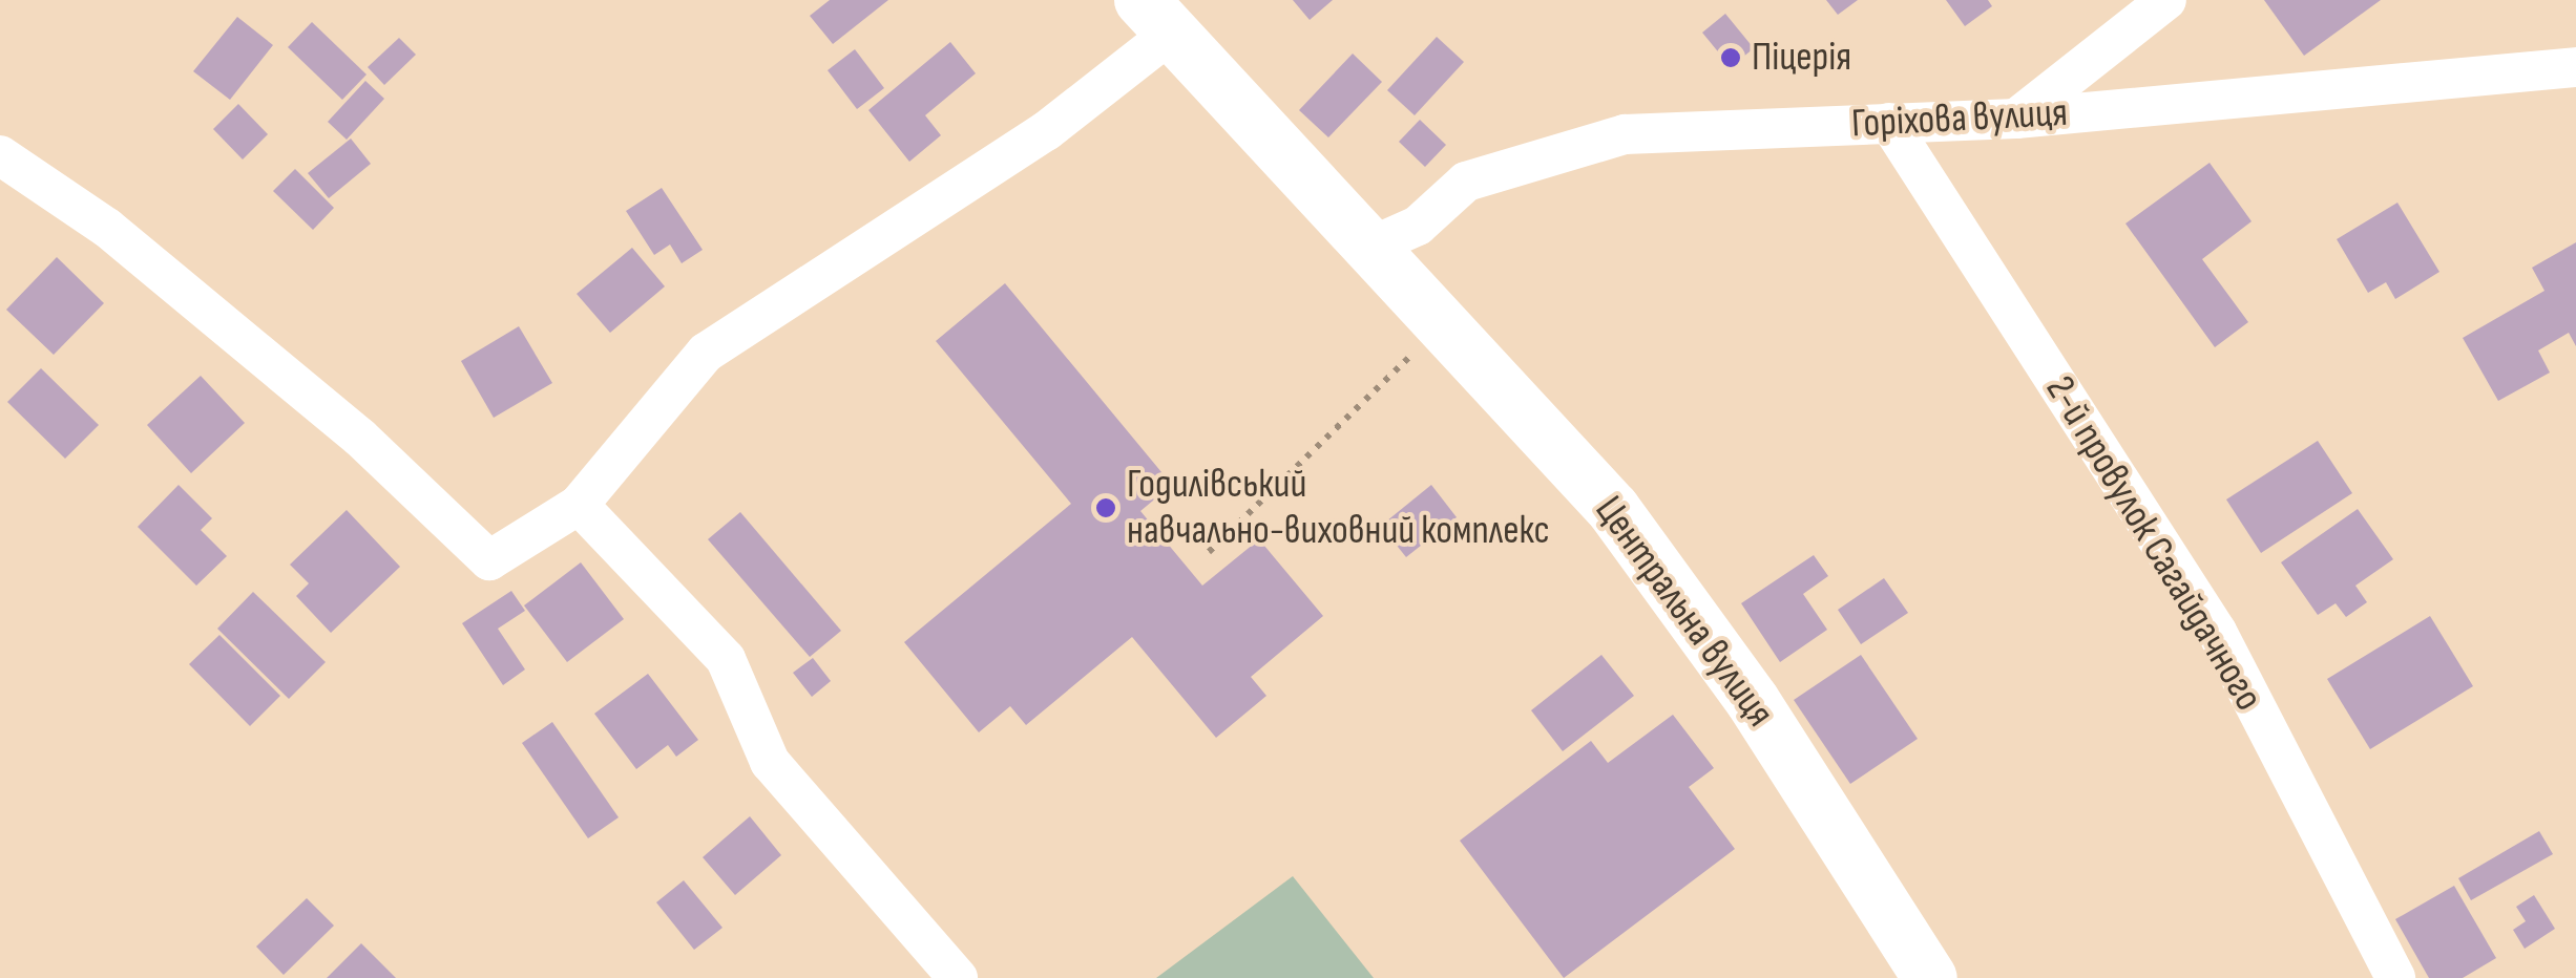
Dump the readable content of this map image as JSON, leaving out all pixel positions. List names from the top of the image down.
{
  "streets": {
    "main road": ["Центральна вулиця"],
    "street": ["Горіхова вулиця", "2-й провулок Сагайдачного"]
  },
  "crossings": [
    ["Горіхова вулиця", "2-й провулок Сагайдачного"],
    ["Горіхова вулиця", "Центральна вулиця"]
  ],
  "places": ["Піцерія", "Годилівський навчально-виховний комплекс"]
}
